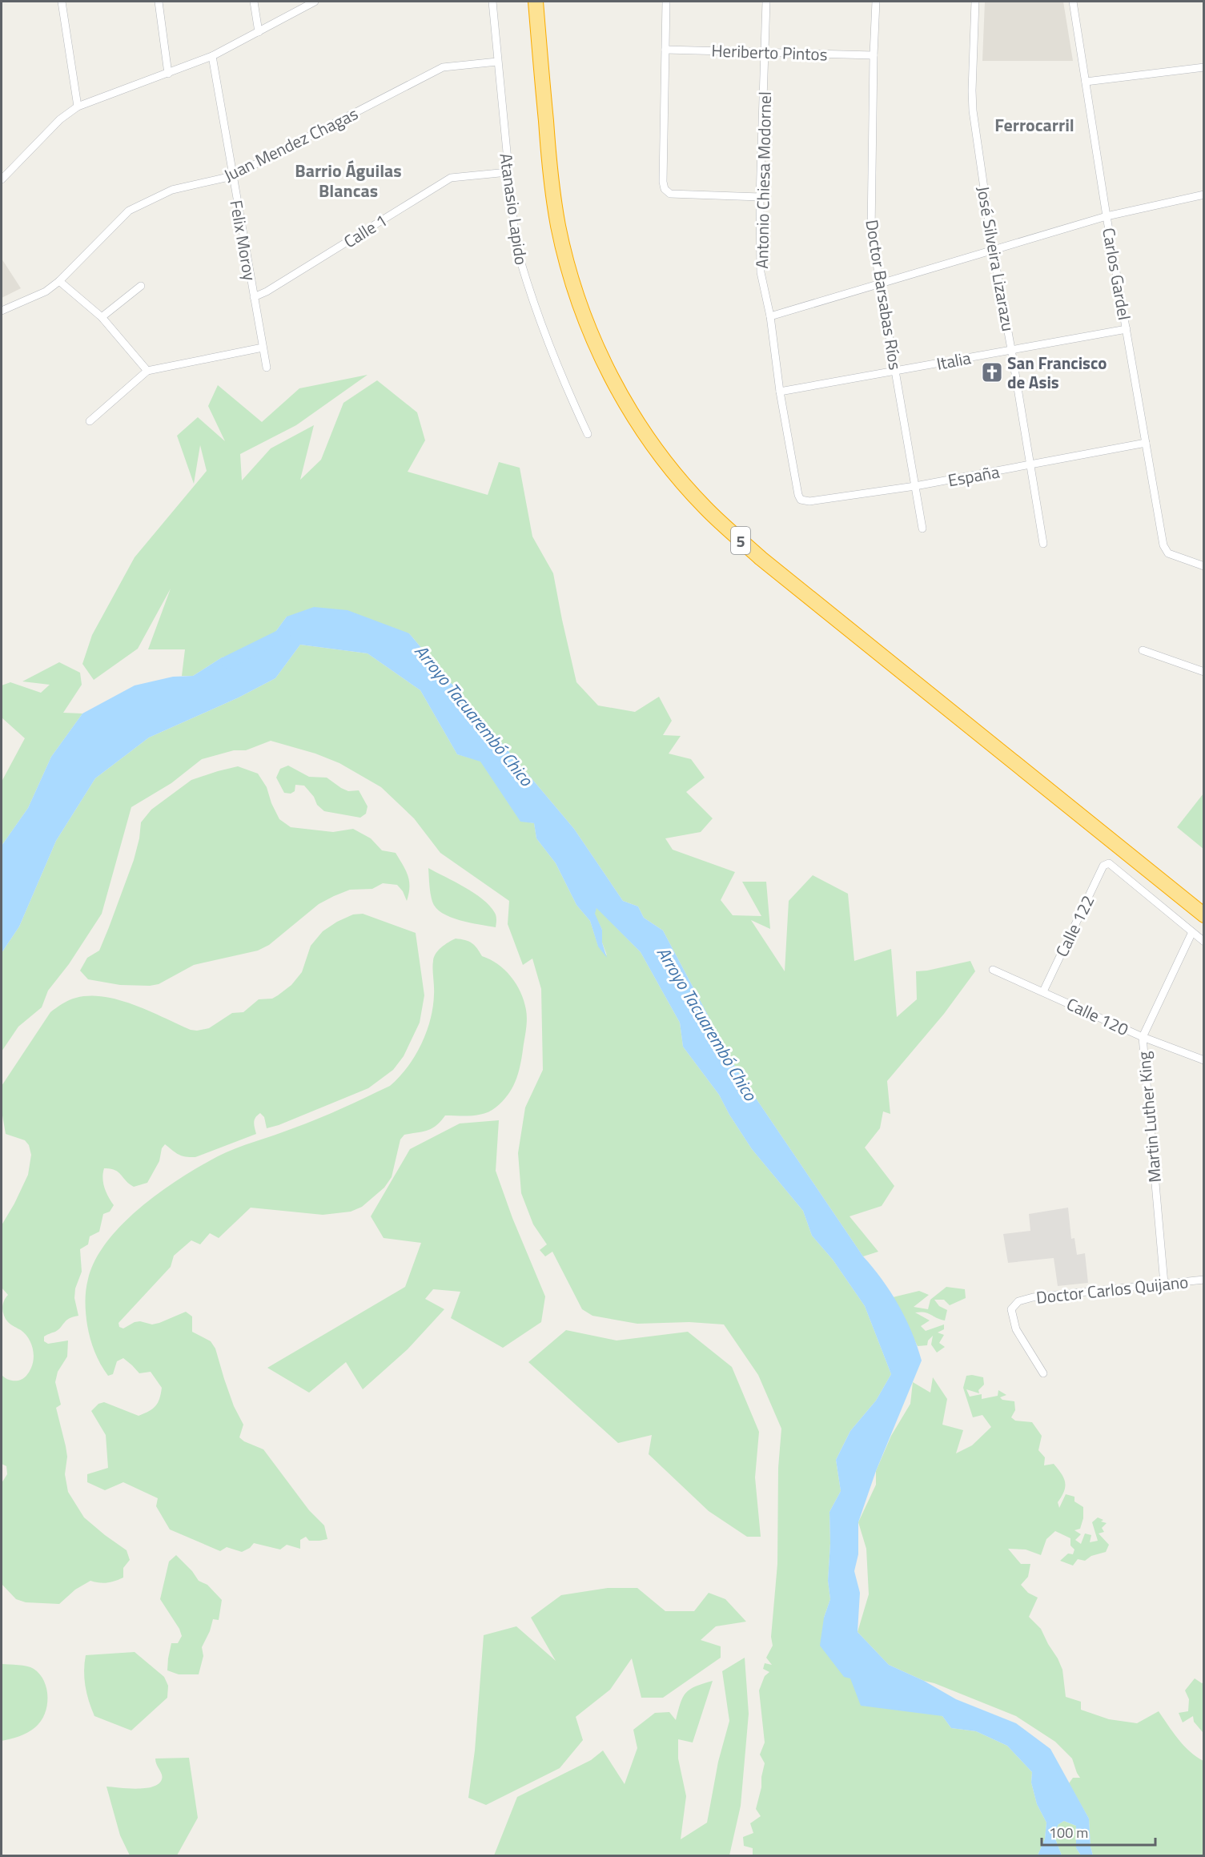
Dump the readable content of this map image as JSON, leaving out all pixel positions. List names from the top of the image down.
{
  "streets": {
    "highway": ["5"],
    "street": [
      "Heriberto Pintos",
      "Juan Mendez Chagas",
      "Antonio Chiesa Modornel",
      "Atanasio Lapido",
      "Calle 1",
      "Felix Moroy",
      "José Silveira Lizarazu",
      "Carlos Gardel",
      "Doctor Barsabas Ríos",
      "Italia",
      "España",
      "Calle 122",
      "Calle 120",
      "Martin Luther King",
      "Doctor Carlos Quijano"
    ]
  },
  "crossings": [
    ["Heriberto Pintos", "Antonio Chiesa Modornel"],
    ["Heriberto Pintos", "Doctor Barsabas Ríos"],
    ["Juan Mendez Chagas", "Atanasio Lapido"],
    ["Juan Mendez Chagas", "Felix Moroy"],
    ["Antonio Chiesa Modornel", "Italia"],
    ["Antonio Chiesa Modornel", "España"],
    ["Atanasio Lapido", "Calle 1"],
    ["Calle 1", "Felix Moroy"],
    ["José Silveira Lizarazu", "Italia"],
    ["José Silveira Lizarazu", "España"],
    ["Carlos Gardel", "Italia"],
    ["Carlos Gardel", "España"],
    ["Doctor Barsabas Ríos", "Italia"],
    ["Doctor Barsabas Ríos", "España"],
    ["Calle 122", "Calle 120"],
    ["Calle 122", "Martin Luther King"],
    ["Calle 120", "Martin Luther King"],
    ["Martin Luther King", "Doctor Carlos Quijano"]
  ],
  "districts": ["Ferrocarril", "Barrio Águilas Blancas"],
  "water": ["Arroyo Tacuarembó Chico"],
  "places": {
    "church": ["San Francisco de Asis"]
  },
  "scale_bar": "100 m"
}
